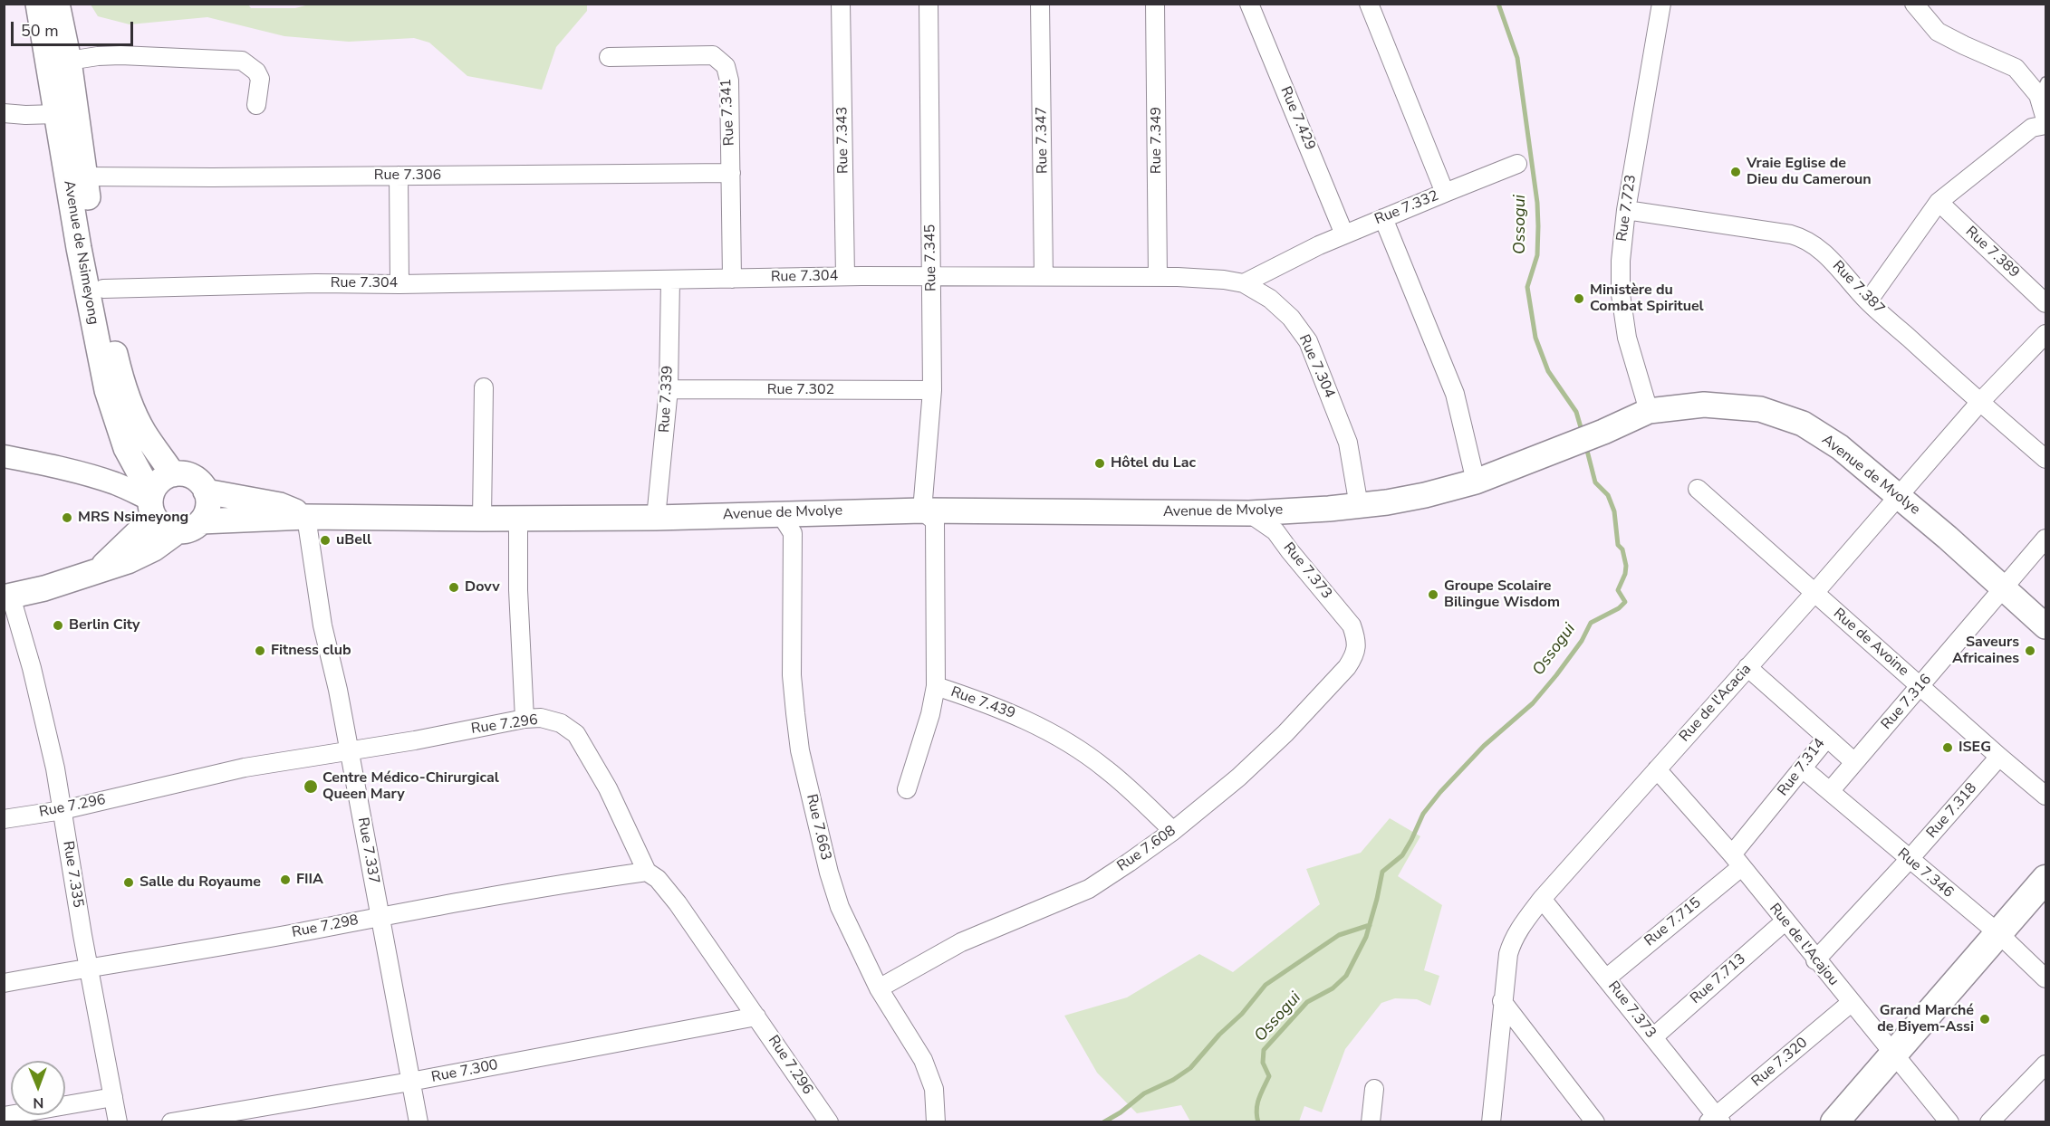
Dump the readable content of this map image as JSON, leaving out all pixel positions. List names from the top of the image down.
{
  "streets": {
    "main road": ["Avenue de Nsimeyong", "Avenue de Mvolye"],
    "street": [
      "Rue 7.341",
      "Rue 7.429",
      "Rue 7.343",
      "Rue 7.347",
      "Rue 7.349",
      "Rue 7.306",
      "Rue 7.332",
      "Rue 7.723",
      "Rue 7.389",
      "Rue 7.345",
      "Rue 7.304",
      "Rue 7.387",
      "Rue 7.302",
      "Rue 7.339",
      "Rue 7.373",
      "Rue de Avoine",
      "Rue 7.316",
      "Rue 7.439",
      "Rue de l'Acacia",
      "Rue 7.296",
      "Rue 7.314",
      "Rue 7.318",
      "Rue 7.663",
      "Rue 7.608",
      "Rue 7.337",
      "Rue 7.346",
      "Rue 7.335",
      "Rue 7.715",
      "Rue 7.298",
      "Rue de l'Acajou",
      "Rue 7.713",
      "Rue 7.320",
      "Rue 7.300"
    ]
  },
  "crossings": [
    ["Rue 7.341", "Rue 7.306"],
    ["Rue 7.341", "Rue 7.304"],
    ["Rue 7.429", "Rue 7.332"],
    ["Rue 7.343", "Rue 7.304"],
    ["Rue 7.347", "Rue 7.304"],
    ["Rue 7.349", "Rue 7.304"],
    ["Rue 7.306", "Avenue de Nsimeyong"],
    ["Rue 7.332", "Rue 7.304"],
    ["Rue 7.723", "Rue 7.387"],
    ["Rue 7.723", "Avenue de Mvolye"],
    ["Avenue de Nsimeyong", "Rue 7.304"],
    ["Avenue de Nsimeyong", "Avenue de Mvolye"],
    ["Rue 7.345", "Rue 7.304"],
    ["Rue 7.345", "Rue 7.302"],
    ["Rue 7.345", "Avenue de Mvolye"],
    ["Rue 7.345", "Rue 7.439"],
    ["Rue 7.304", "Rue 7.339"],
    ["Rue 7.304", "Avenue de Mvolye"],
    ["Rue 7.387", "Rue de l'Acacia"],
    ["Rue 7.302", "Rue 7.339"],
    ["Rue 7.339", "Avenue de Mvolye"],
    ["Avenue de Mvolye", "Rue 7.373"],
    ["Avenue de Mvolye", "Rue 7.316"],
    ["Avenue de Mvolye", "Rue 7.439"],
    ["Avenue de Mvolye", "Rue de l'Acacia"],
    ["Avenue de Mvolye", "Rue 7.663"],
    ["Avenue de Mvolye", "Rue 7.337"],
    ["Rue 7.373", "Rue de l'Acacia"],
    ["Rue 7.373", "Rue 7.608"],
    ["Rue 7.373", "Rue 7.715"],
    ["Rue 7.373", "Rue 7.713"],
    ["Rue 7.373", "Rue 7.320"],
    ["Rue de Avoine", "Rue 7.316"],
    ["Rue de Avoine", "Rue de l'Acacia"],
    ["Rue de Avoine", "Rue 7.318"],
    ["Rue 7.316", "Rue 7.346"],
    ["Rue 7.439", "Rue 7.608"],
    ["Rue de l'Acacia", "Rue 7.314"],
    ["Rue de l'Acacia", "Rue de l'Acajou"],
    ["Rue 7.296", "Rue 7.337"],
    ["Rue 7.296", "Rue 7.335"],
    ["Rue 7.296", "Rue 7.298"],
    ["Rue 7.296", "Rue 7.300"],
    ["Rue 7.314", "Rue 7.346"],
    ["Rue 7.314", "Rue 7.715"],
    ["Rue 7.314", "Rue de l'Acajou"],
    ["Rue 7.318", "Rue 7.346"],
    ["Rue 7.318", "Rue de l'Acajou"],
    ["Rue 7.663", "Rue 7.608"],
    ["Rue 7.337", "Rue 7.298"],
    ["Rue 7.337", "Rue 7.300"],
    ["Rue 7.335", "Rue 7.298"],
    ["Rue 7.715", "Rue de l'Acajou"],
    ["Rue de l'Acajou", "Rue 7.713"],
    ["Rue de l'Acajou", "Rue 7.320"]
  ],
  "water": ["Ossogui"],
  "places": [
    "Vraie Eglise de Dieu du Cameroun",
    "Ministère du Combat Spirituel",
    "Hôtel du Lac",
    "MRS Nsimeyong",
    "uBell",
    "Dovv",
    "Groupe Scolaire Bilingue Wisdom",
    "Berlin City",
    "Fitness club",
    "Saveurs Africaines",
    "ISEG",
    "Centre Médico-Chirurgical Queen Mary",
    "FIIA",
    "Salle du Royaume",
    "Grand Marché de Biyem-Assi"
  ],
  "scale_bar": "50 m",
  "north": "bottom"
}
